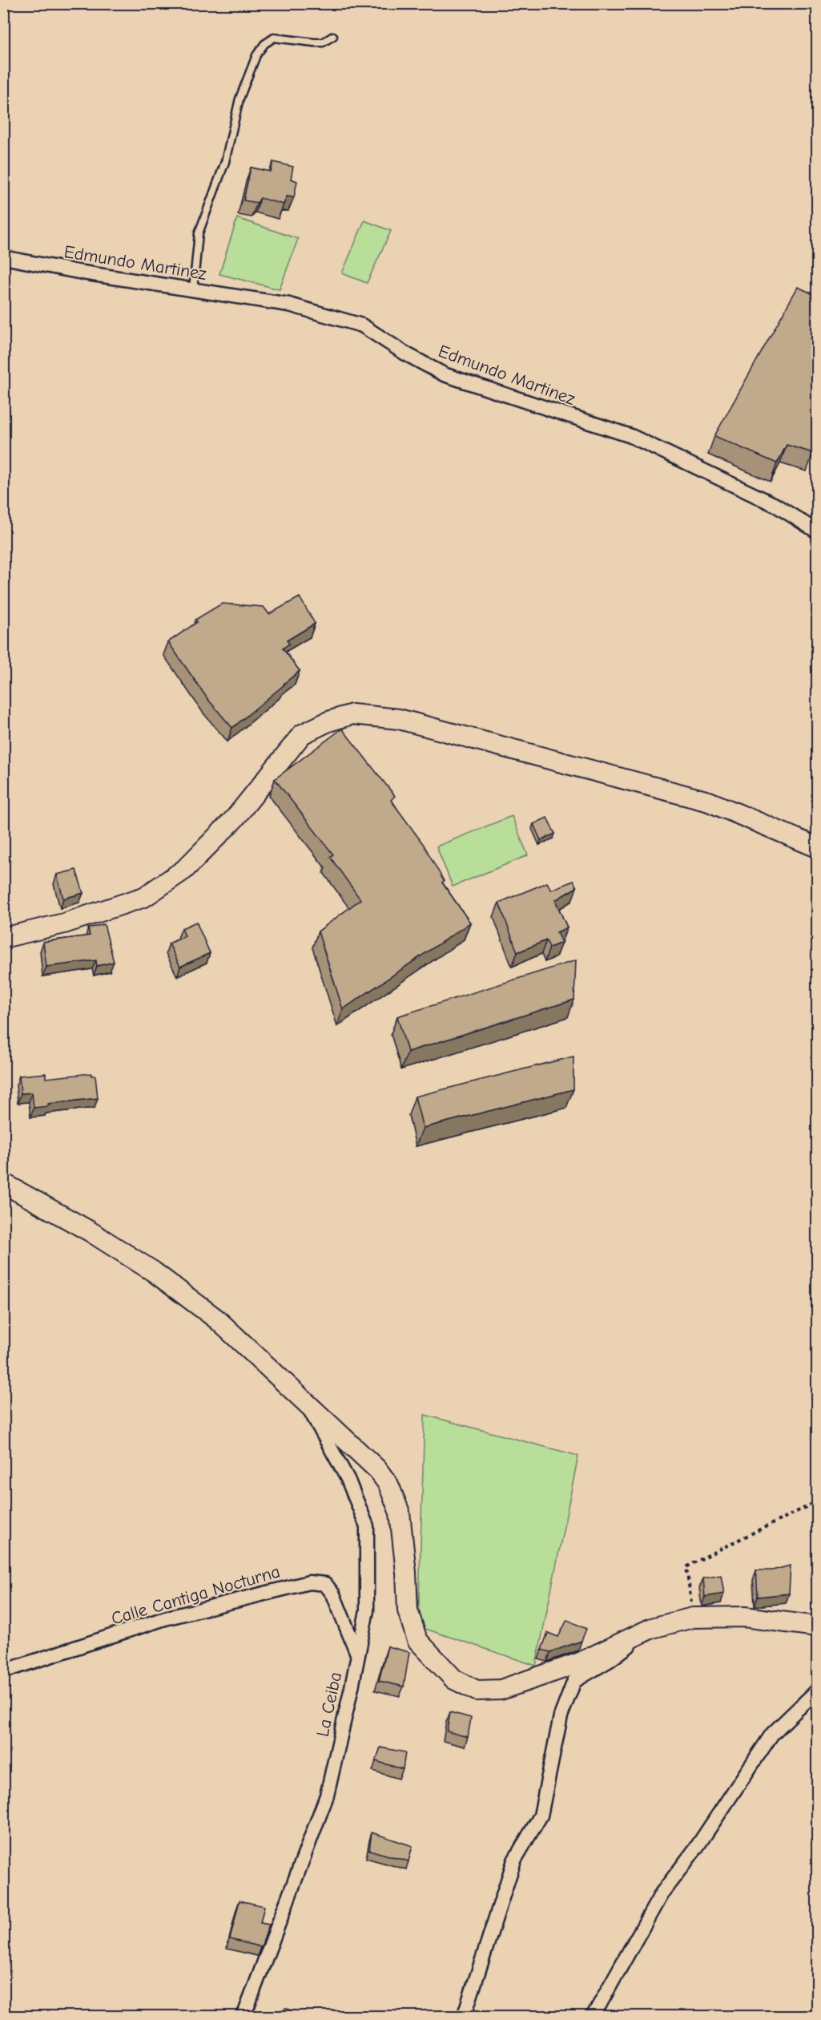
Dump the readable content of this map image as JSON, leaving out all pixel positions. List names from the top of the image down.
{
  "streets": {
    "street": ["Edmundo Martinez", "Calle Cantiga Nocturna", "La Ceiba"]
  },
  "crossings": [
    ["Calle Cantiga Nocturna", "La Ceiba"]
  ]
}
